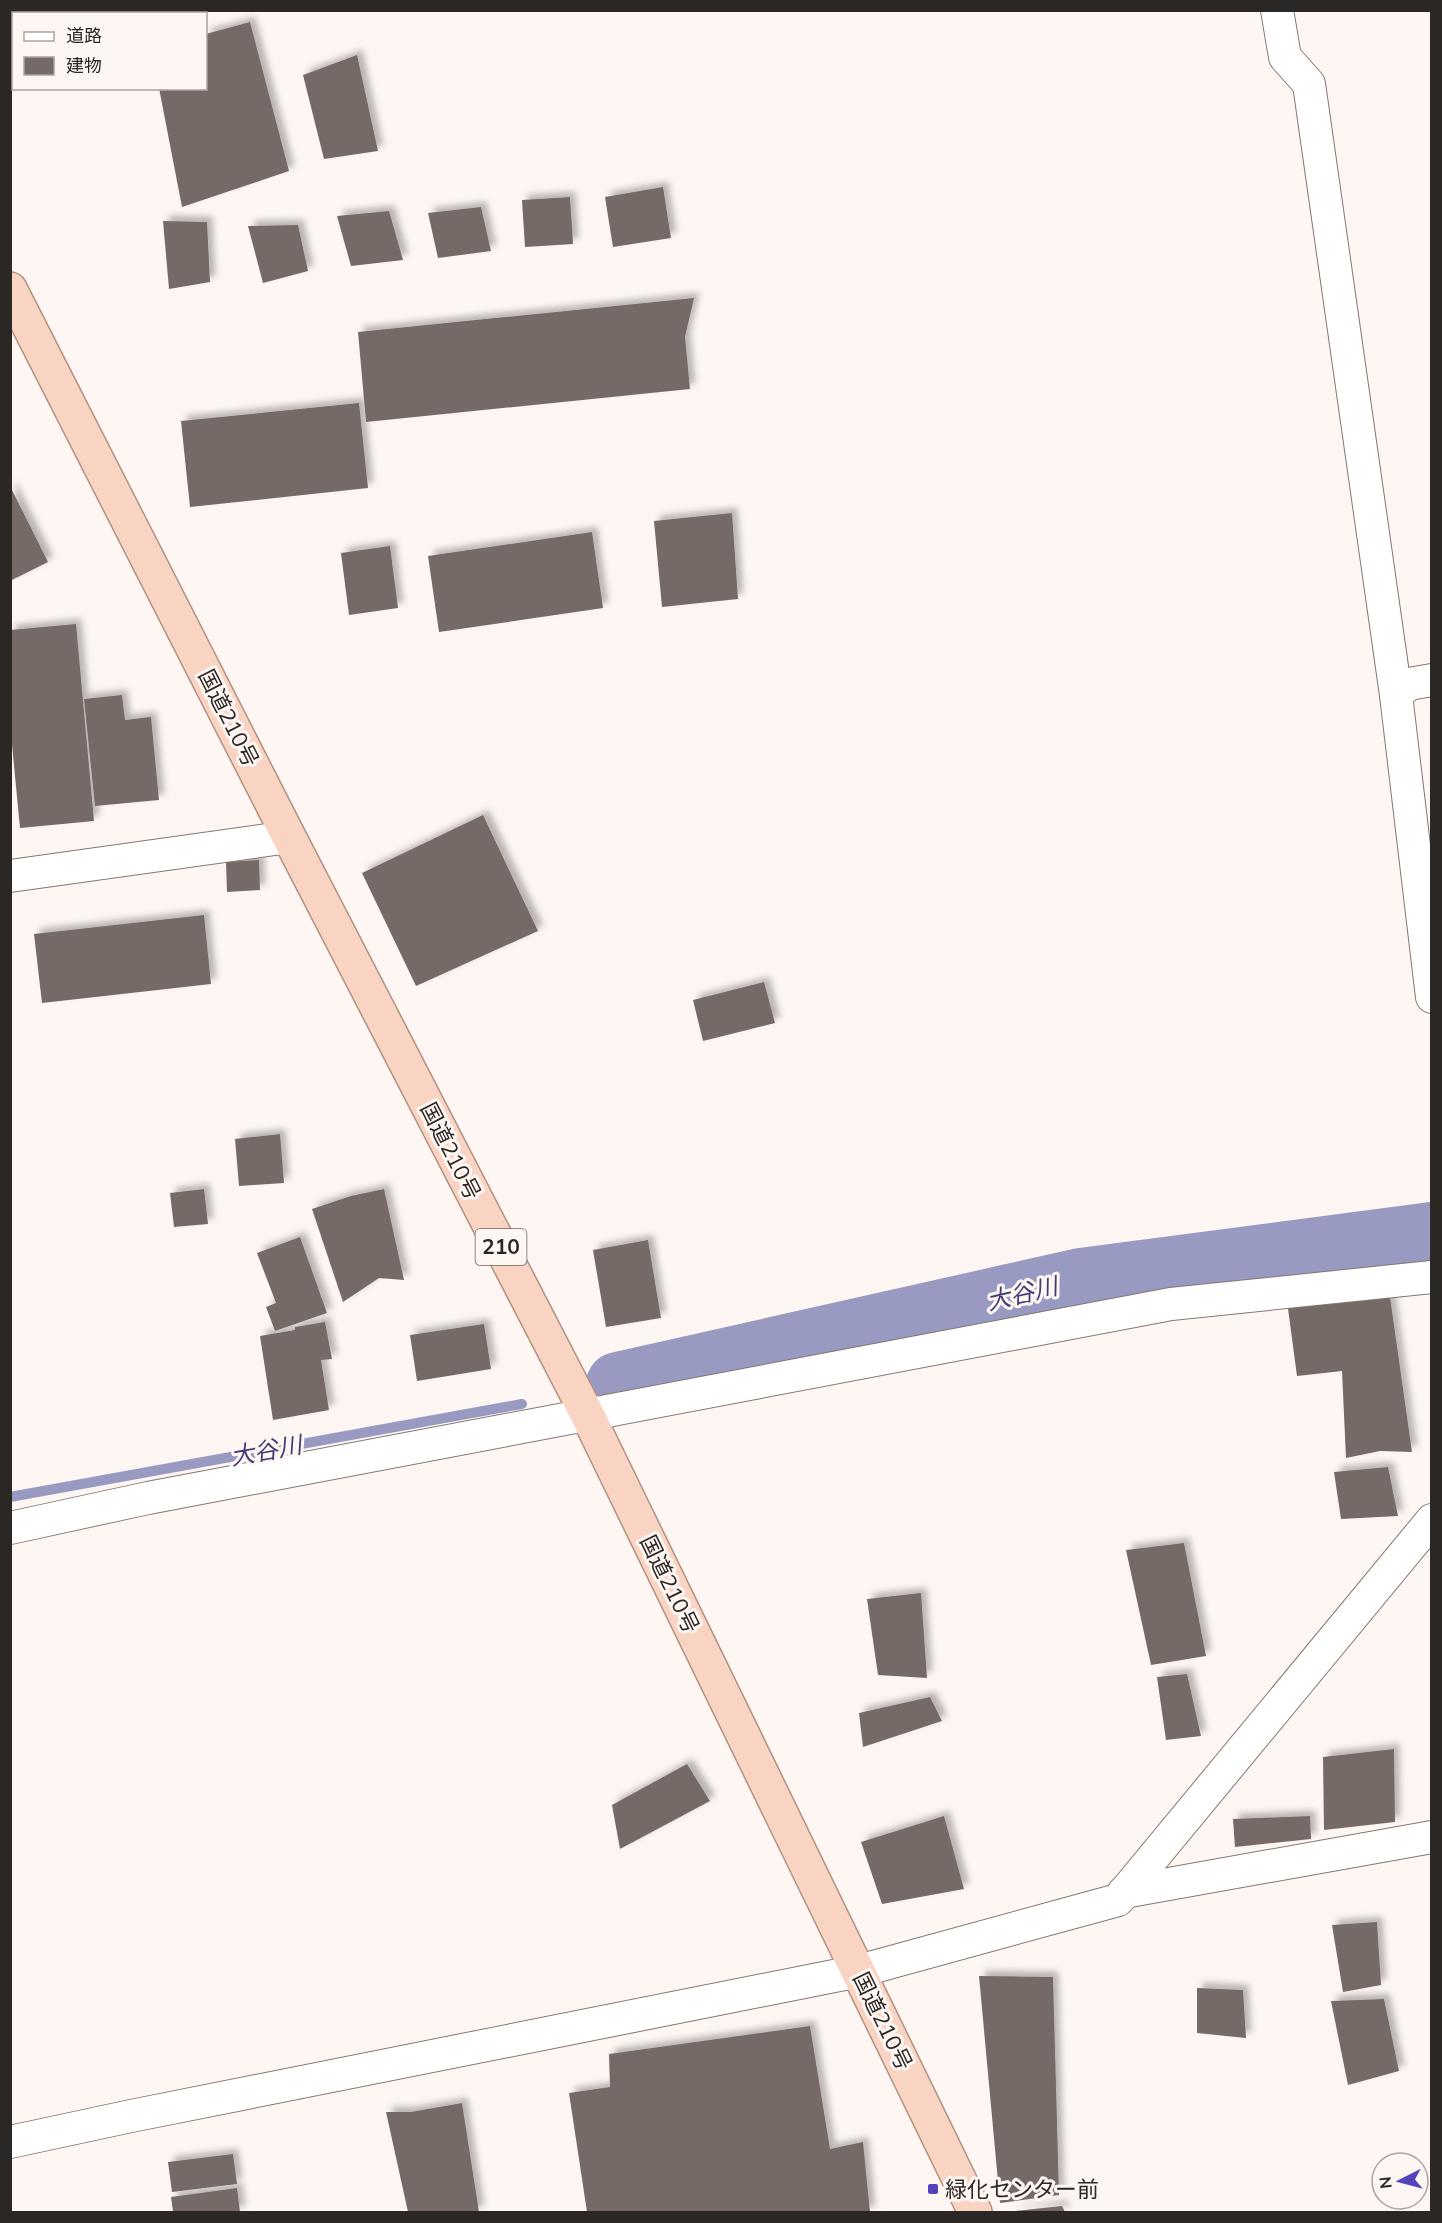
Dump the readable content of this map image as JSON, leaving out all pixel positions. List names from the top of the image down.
{
  "streets": {
    "highway": ["国道210号", "210"]
  },
  "water": ["大谷川"],
  "places": {
    "transit": ["緑化センター前"]
  },
  "legend": ["道路", "建物"],
  "north": "left"
}
